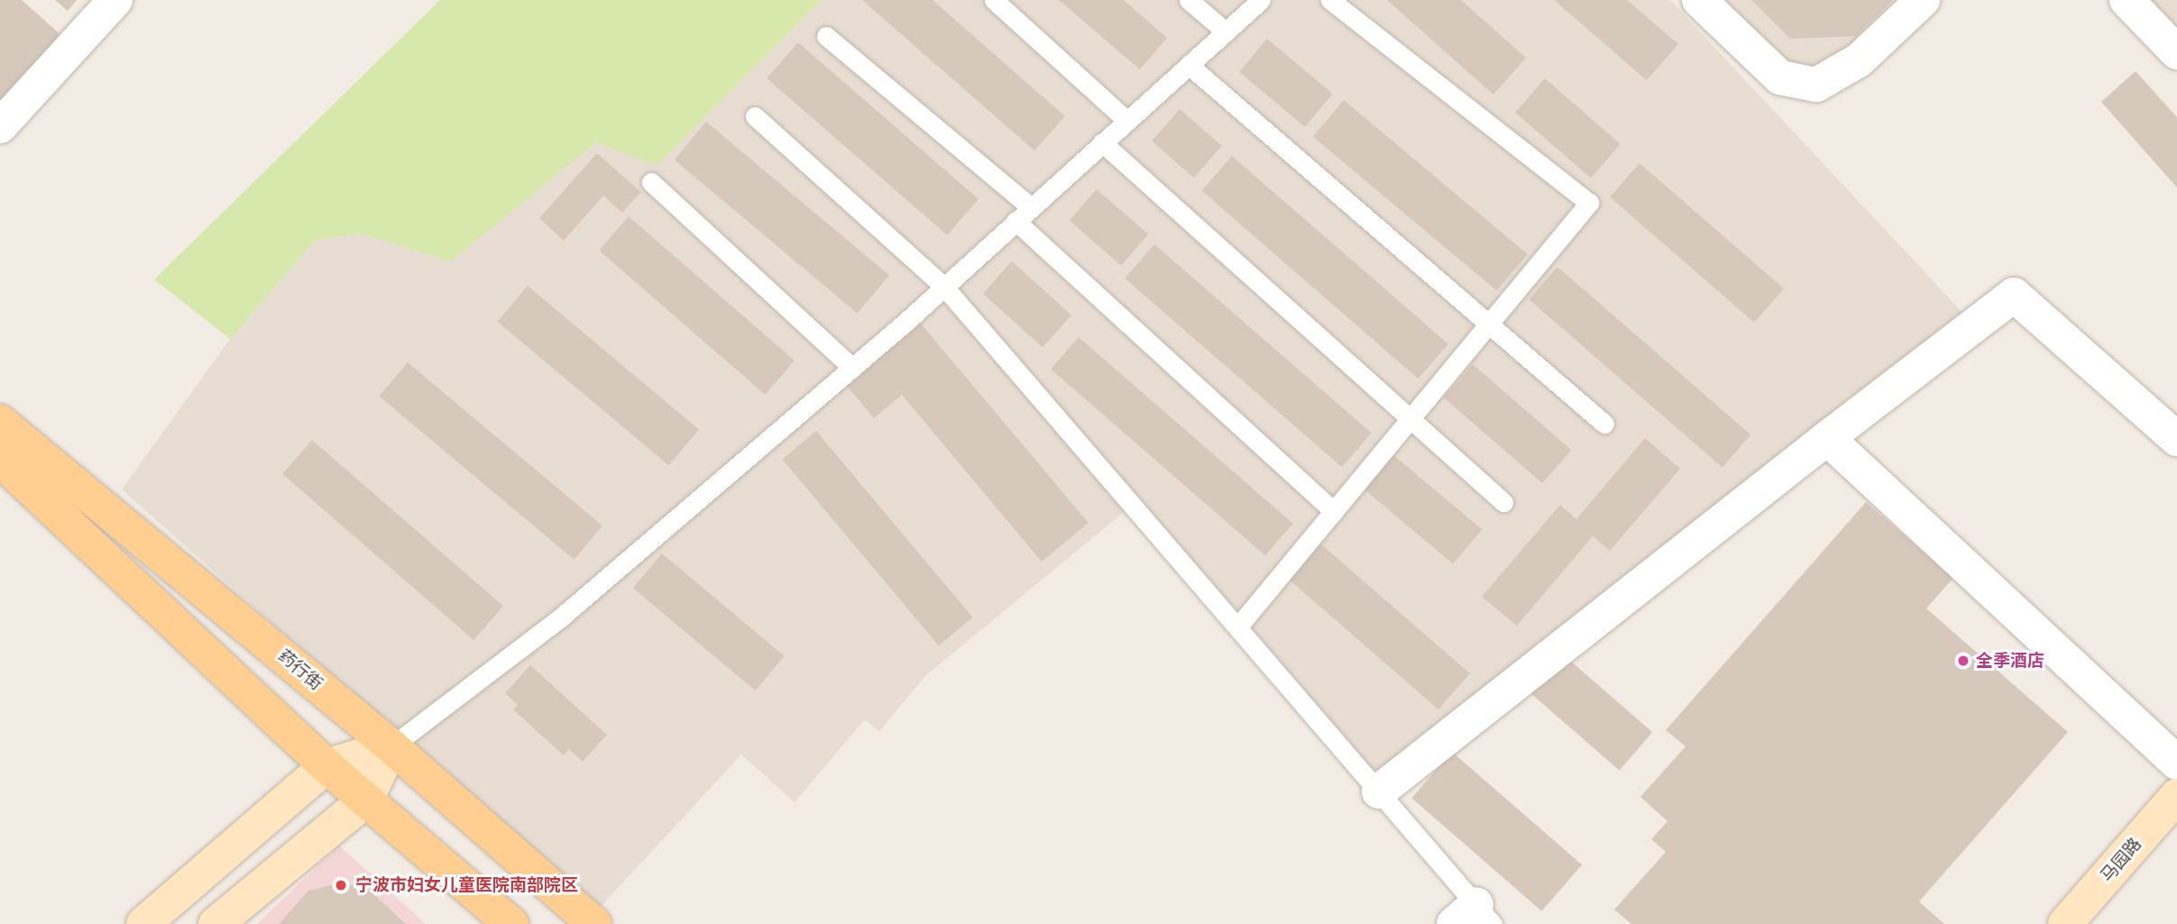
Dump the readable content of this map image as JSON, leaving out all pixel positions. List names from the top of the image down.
{
  "streets": {
    "main road": ["药行街"],
    "street": ["马园路"]
  },
  "places": ["全季酒店", "宁波市妇女儿童医院南部院区"]
}
